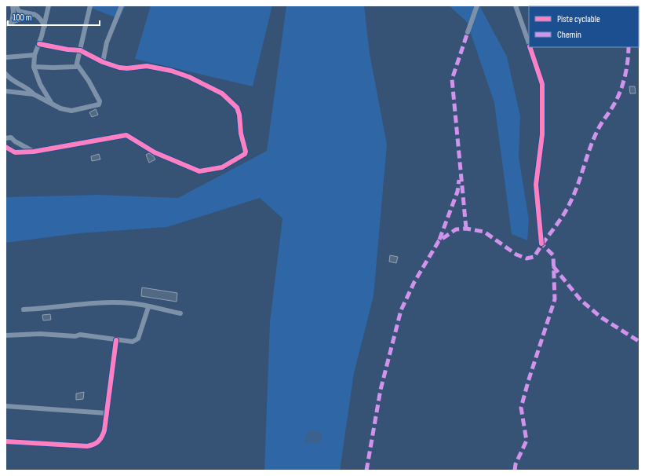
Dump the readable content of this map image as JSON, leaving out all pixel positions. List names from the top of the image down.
{
  "legend": ["Piste cyclable", "Chemin"],
  "scale_bar": "100 m"
}
